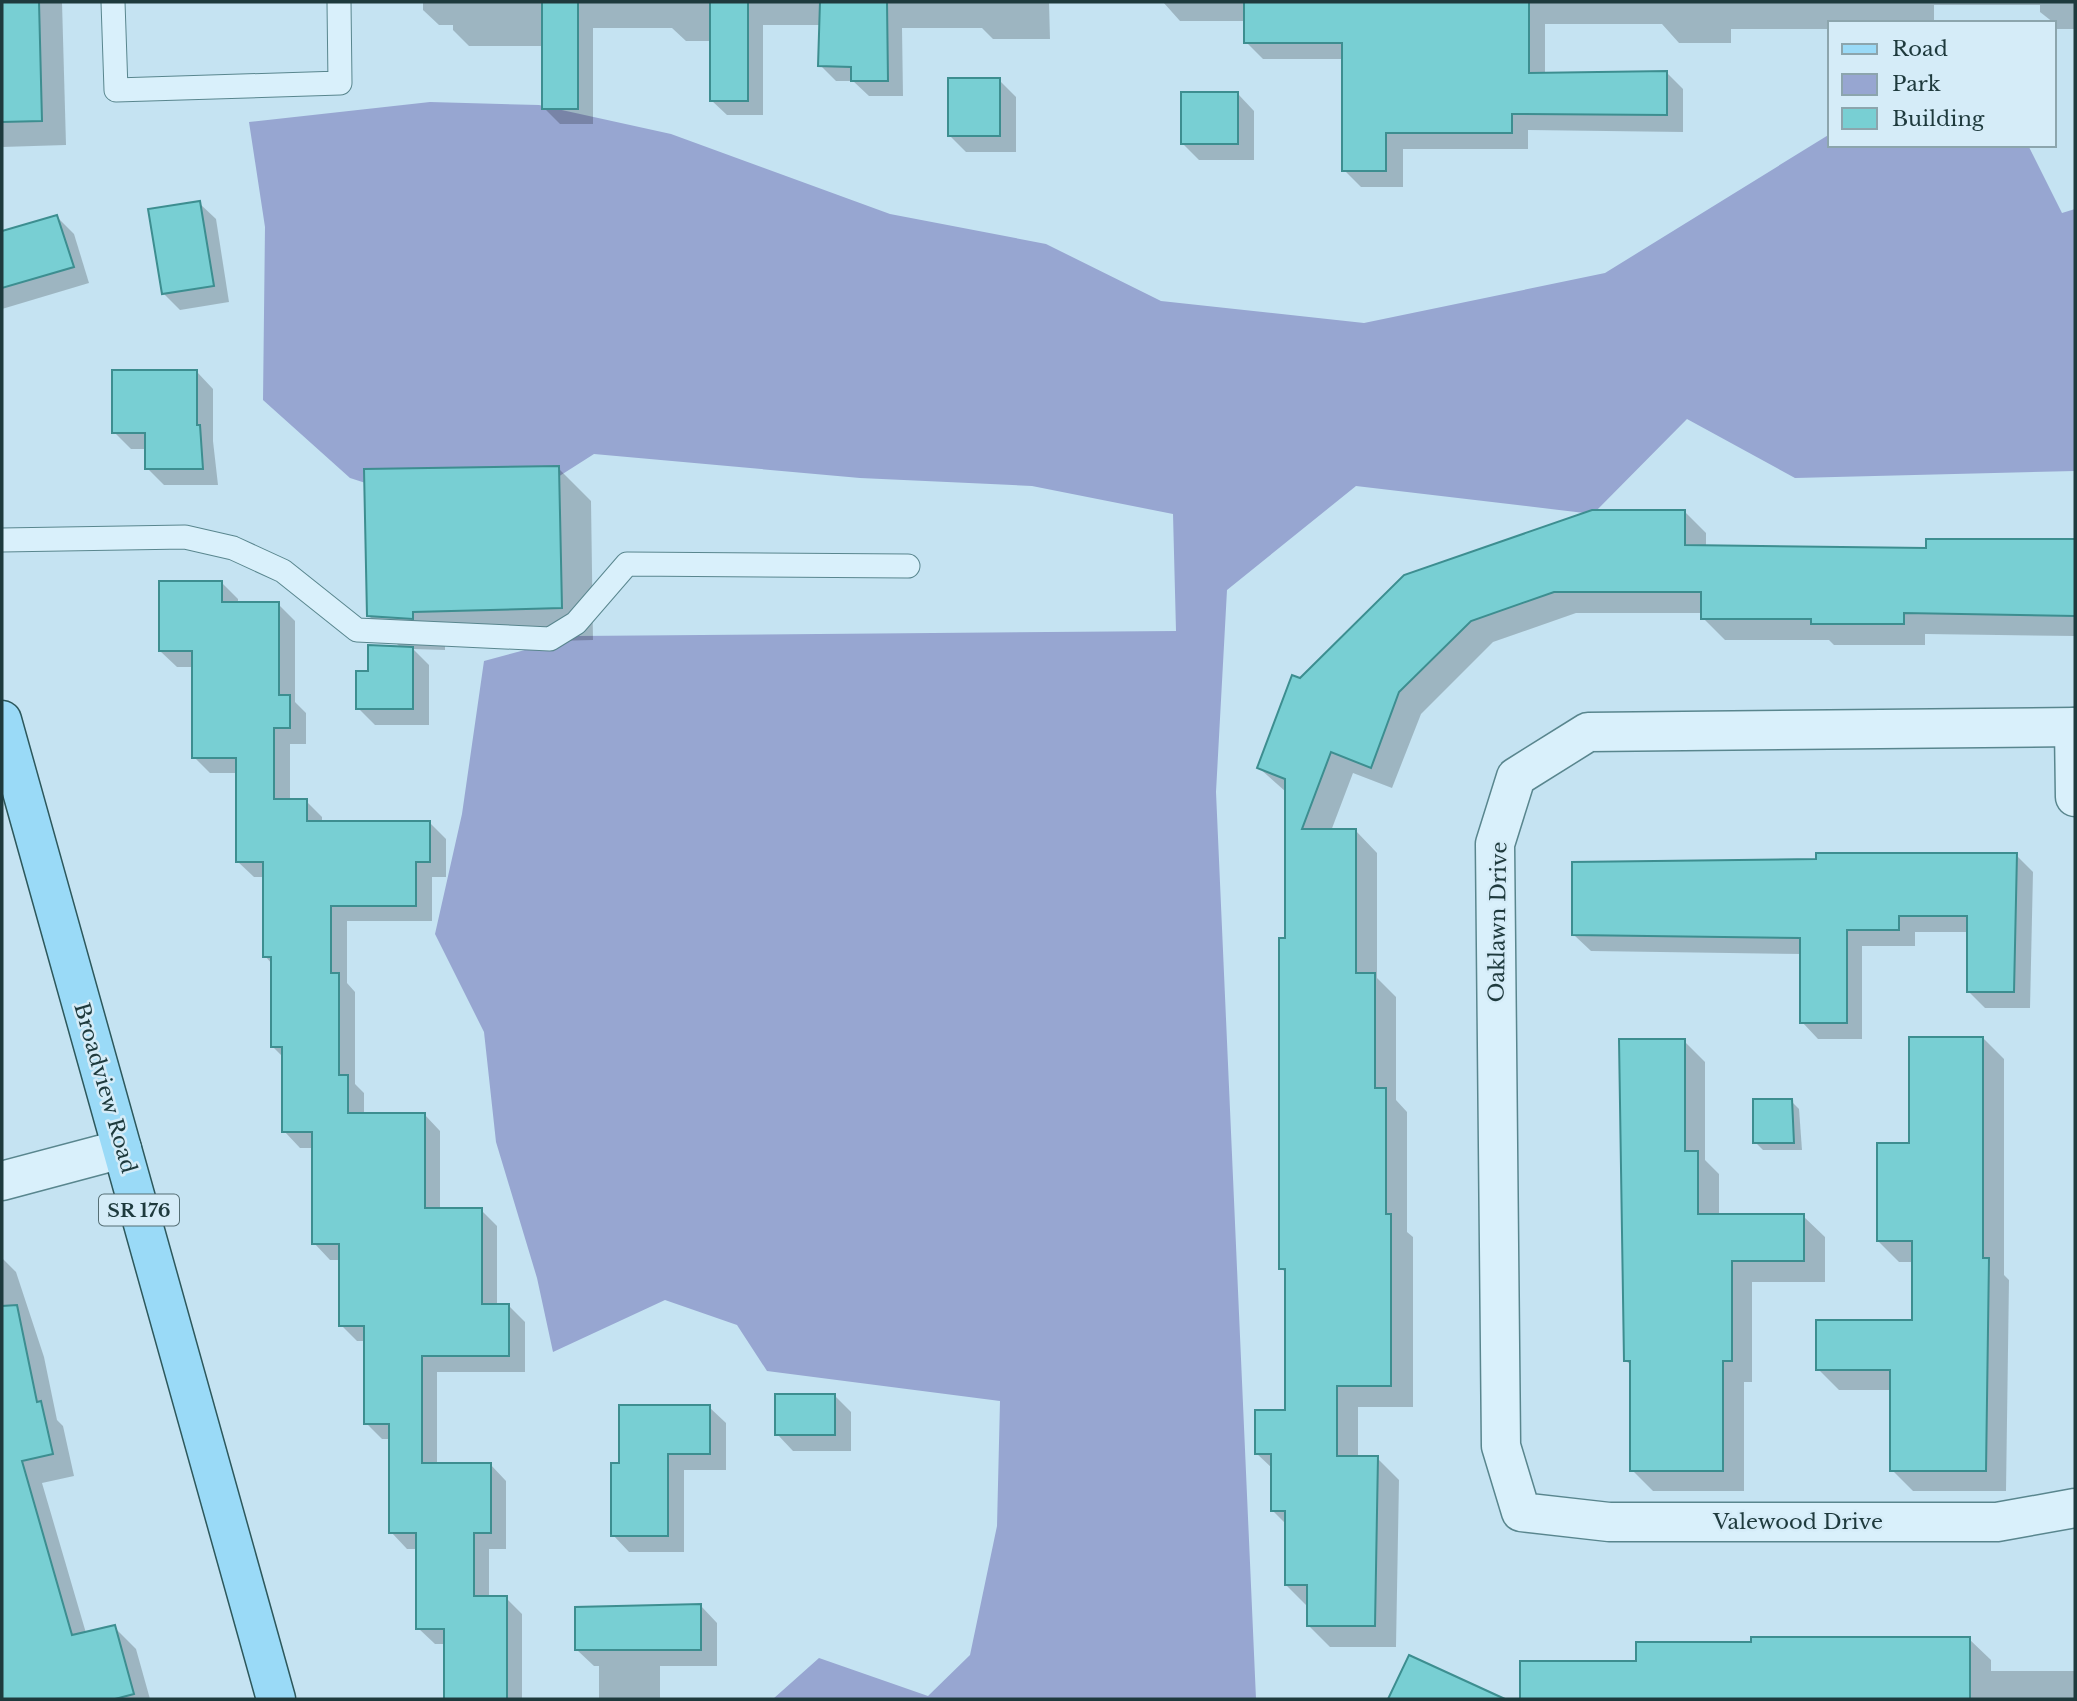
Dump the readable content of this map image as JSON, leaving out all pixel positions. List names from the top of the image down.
{
  "streets": {
    "main road": ["Broadview Road", "SR 176"],
    "street": ["Oaklawn Drive", "Valewood Drive"]
  },
  "crossings": [
    ["Oaklawn Drive", "Valewood Drive"]
  ],
  "legend": ["Road", "Park", "Building"]
}
